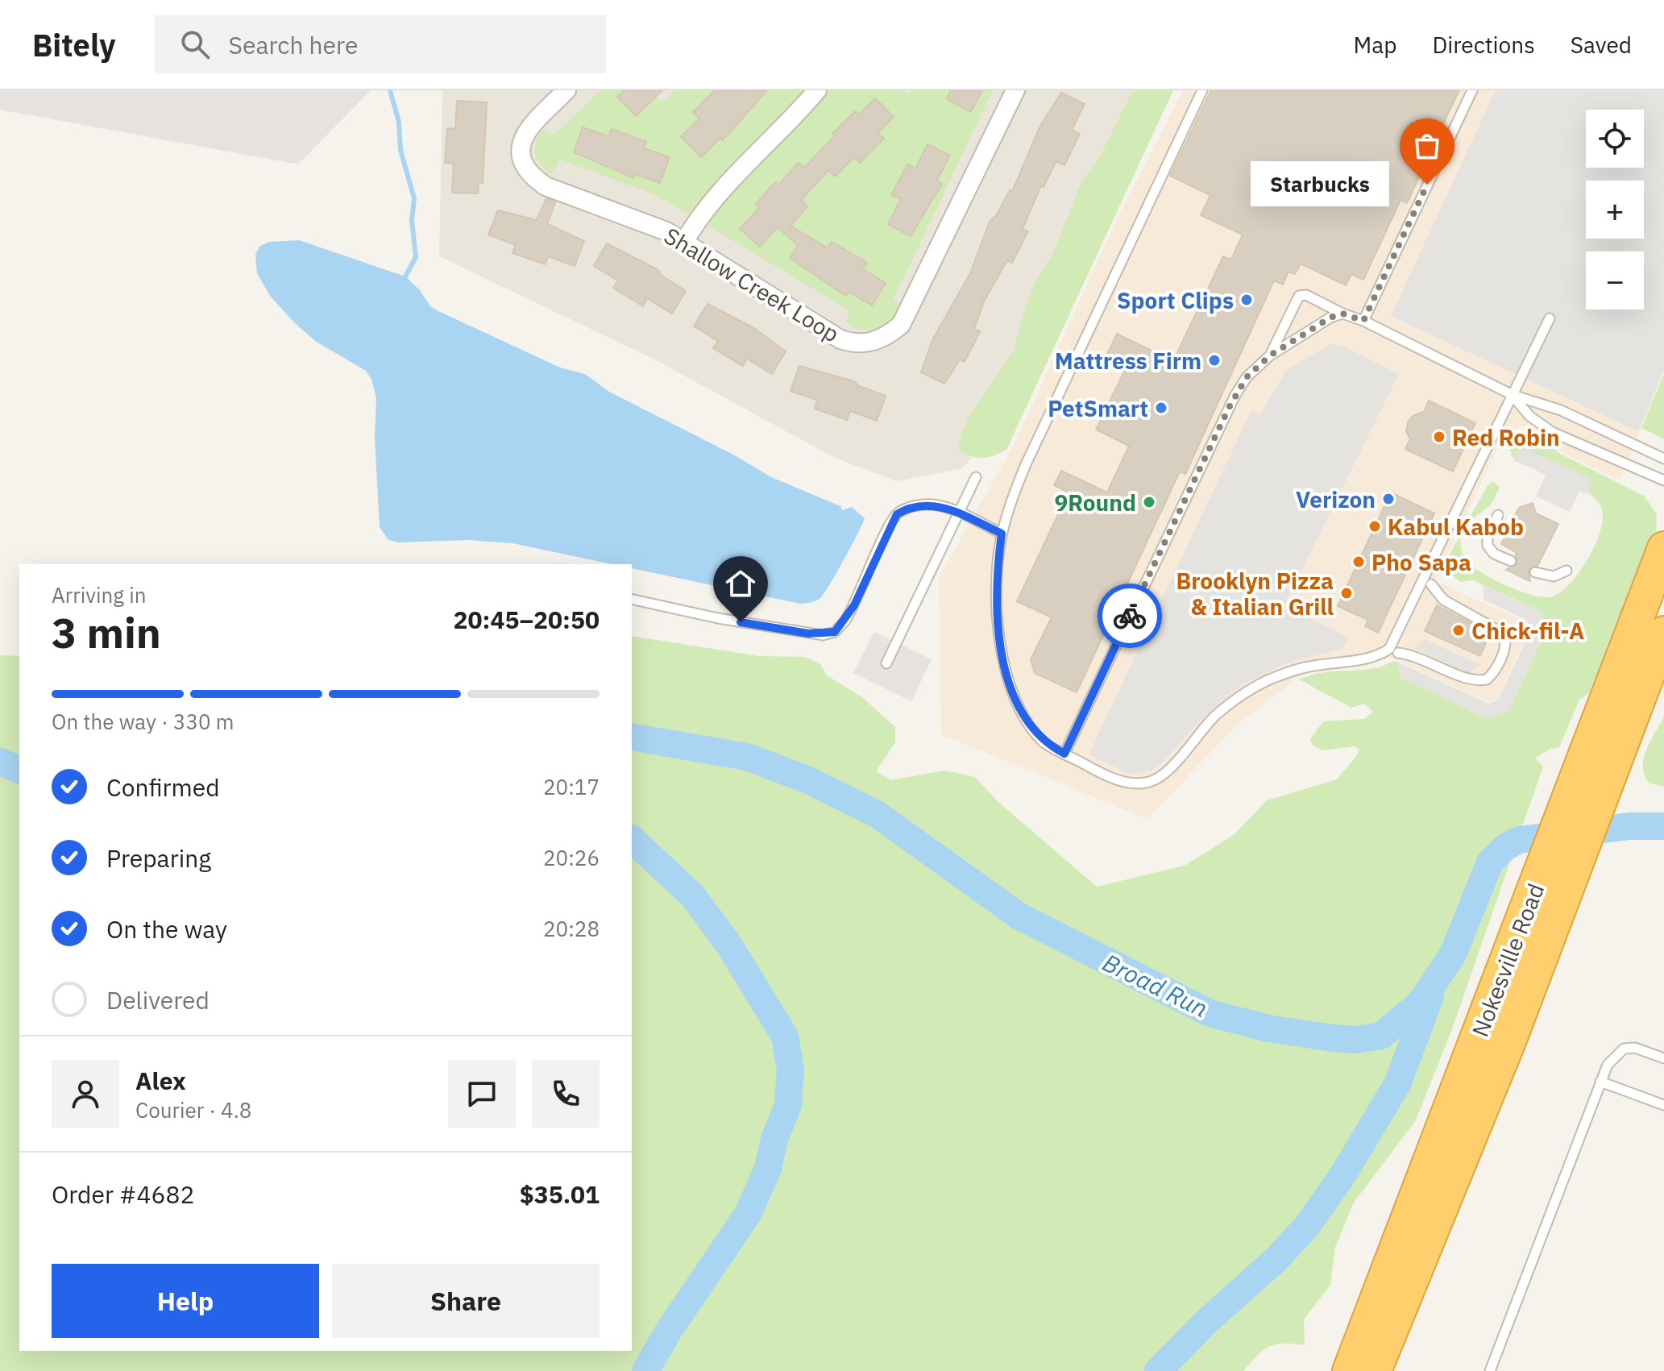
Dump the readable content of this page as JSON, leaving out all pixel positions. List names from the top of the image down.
{
  "streets": {
    "highway": ["Nokesville Road"],
    "street": ["Shallow Creek Loop"]
  },
  "water": ["Broad Run"],
  "places": [
    "Starbucks",
    "Sport Clips",
    "Mattress Firm",
    "PetSmart",
    "Red Robin",
    "Verizon",
    "9Round",
    "Kabul Kabob",
    "Pho Sapa",
    "Brooklyn Pizza & Italian Grill",
    "Chick-fil-A"
  ],
  "page": {
    "header": "Bitely",
    "search": "Search here",
    "nav": ["Map", "Directions", "Saved"],
    "map_buttons": ["+", "−"],
    "bubble": "Starbucks",
    "heading": ["3 min", "Arriving in", "20:45–20:50"],
    "panel": [
      "Alex",
      "Courier · 4.8",
      "Order #4682",
      "$35.01"
    ],
    "bar": "On the way · 330 m",
    "list": [
      ["Confirmed", "20:17"],
      ["Preparing", "20:26"],
      ["On the way", "20:28"],
      "Delivered"
    ],
    "buttons": ["Help", "Share"]
  }
}
